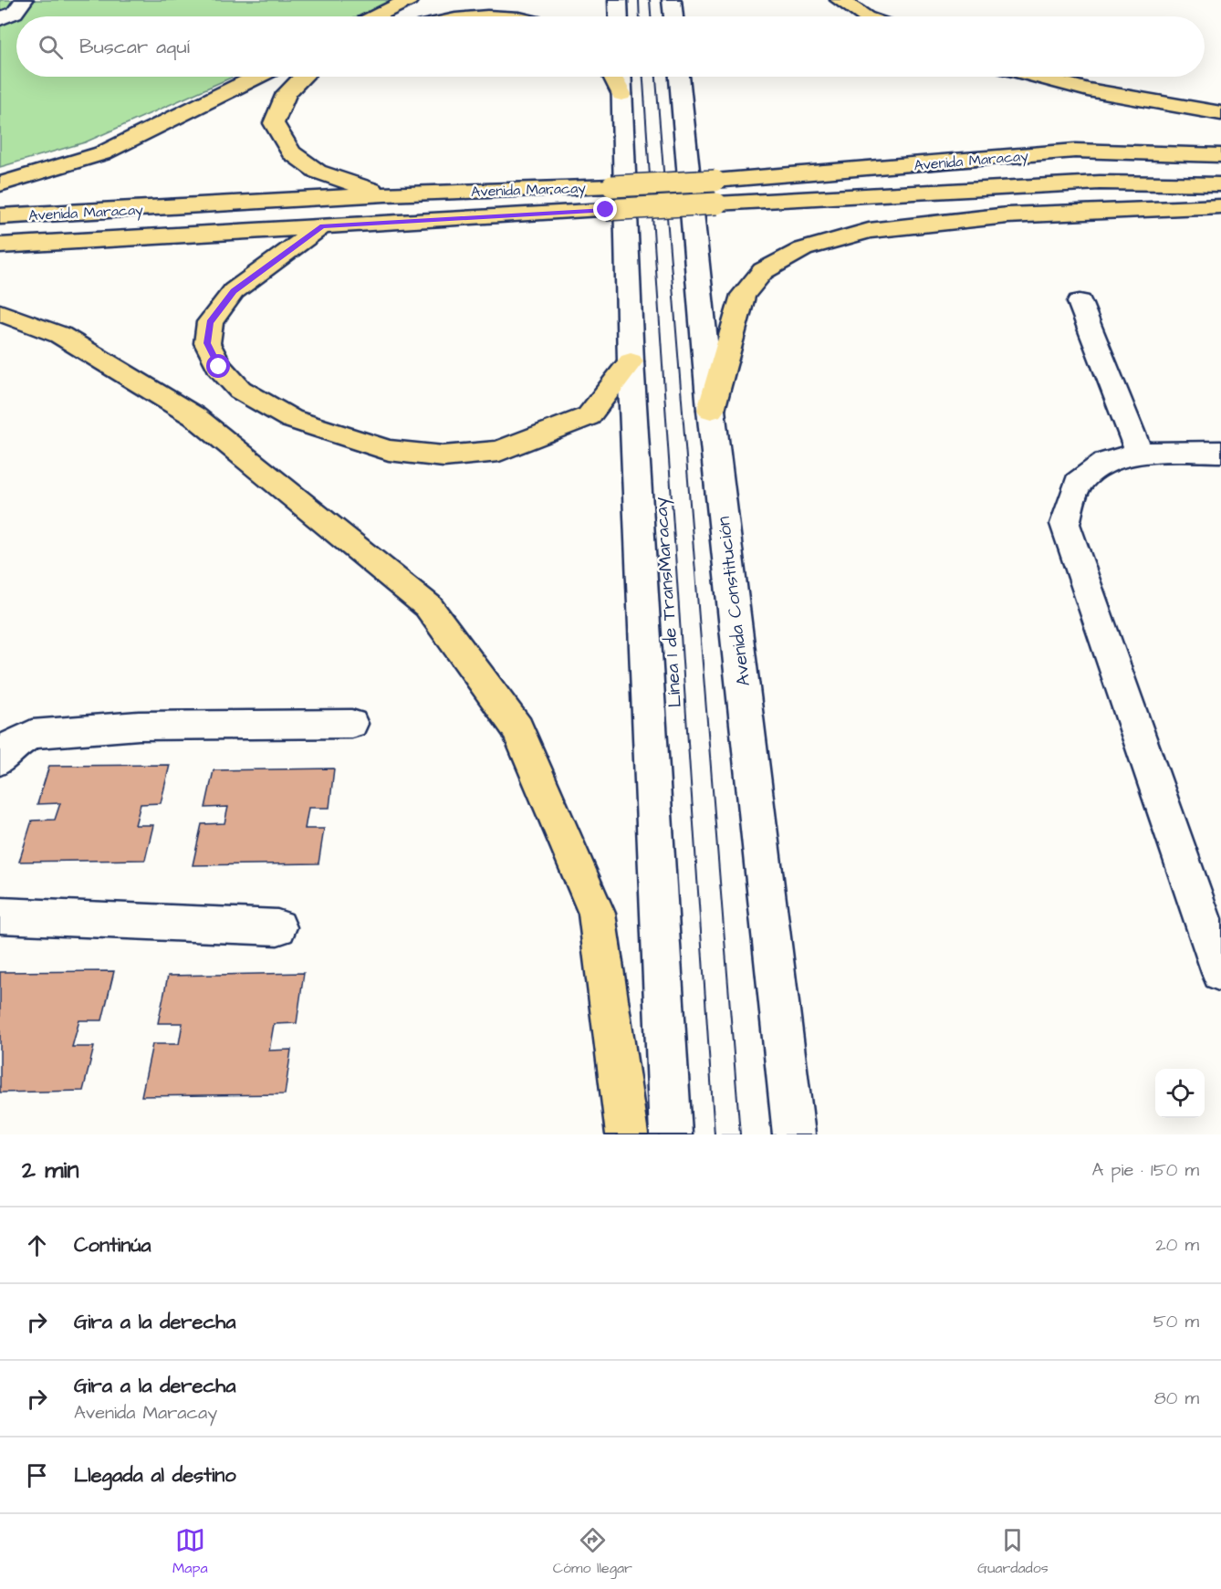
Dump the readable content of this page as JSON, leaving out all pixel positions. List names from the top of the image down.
{
  "streets": {
    "main road": ["Avenida Maracay"],
    "street": ["Avenida Constitución"],
    "lane": ["Línea 1 de TransMaracay"]
  },
  "page": {
    "search": "Buscar aquí",
    "heading": ["2 min", "A pie · 150 m"],
    "list": [
      ["Continúa", "20 m"],
      ["Gira a la derecha", "50 m"],
      ["Gira a la derecha", "Avenida Maracay", "80 m"],
      "Llegada al destino"
    ],
    "nav": ["Mapa", "Cómo llegar", "Guardados"]
  }
}
